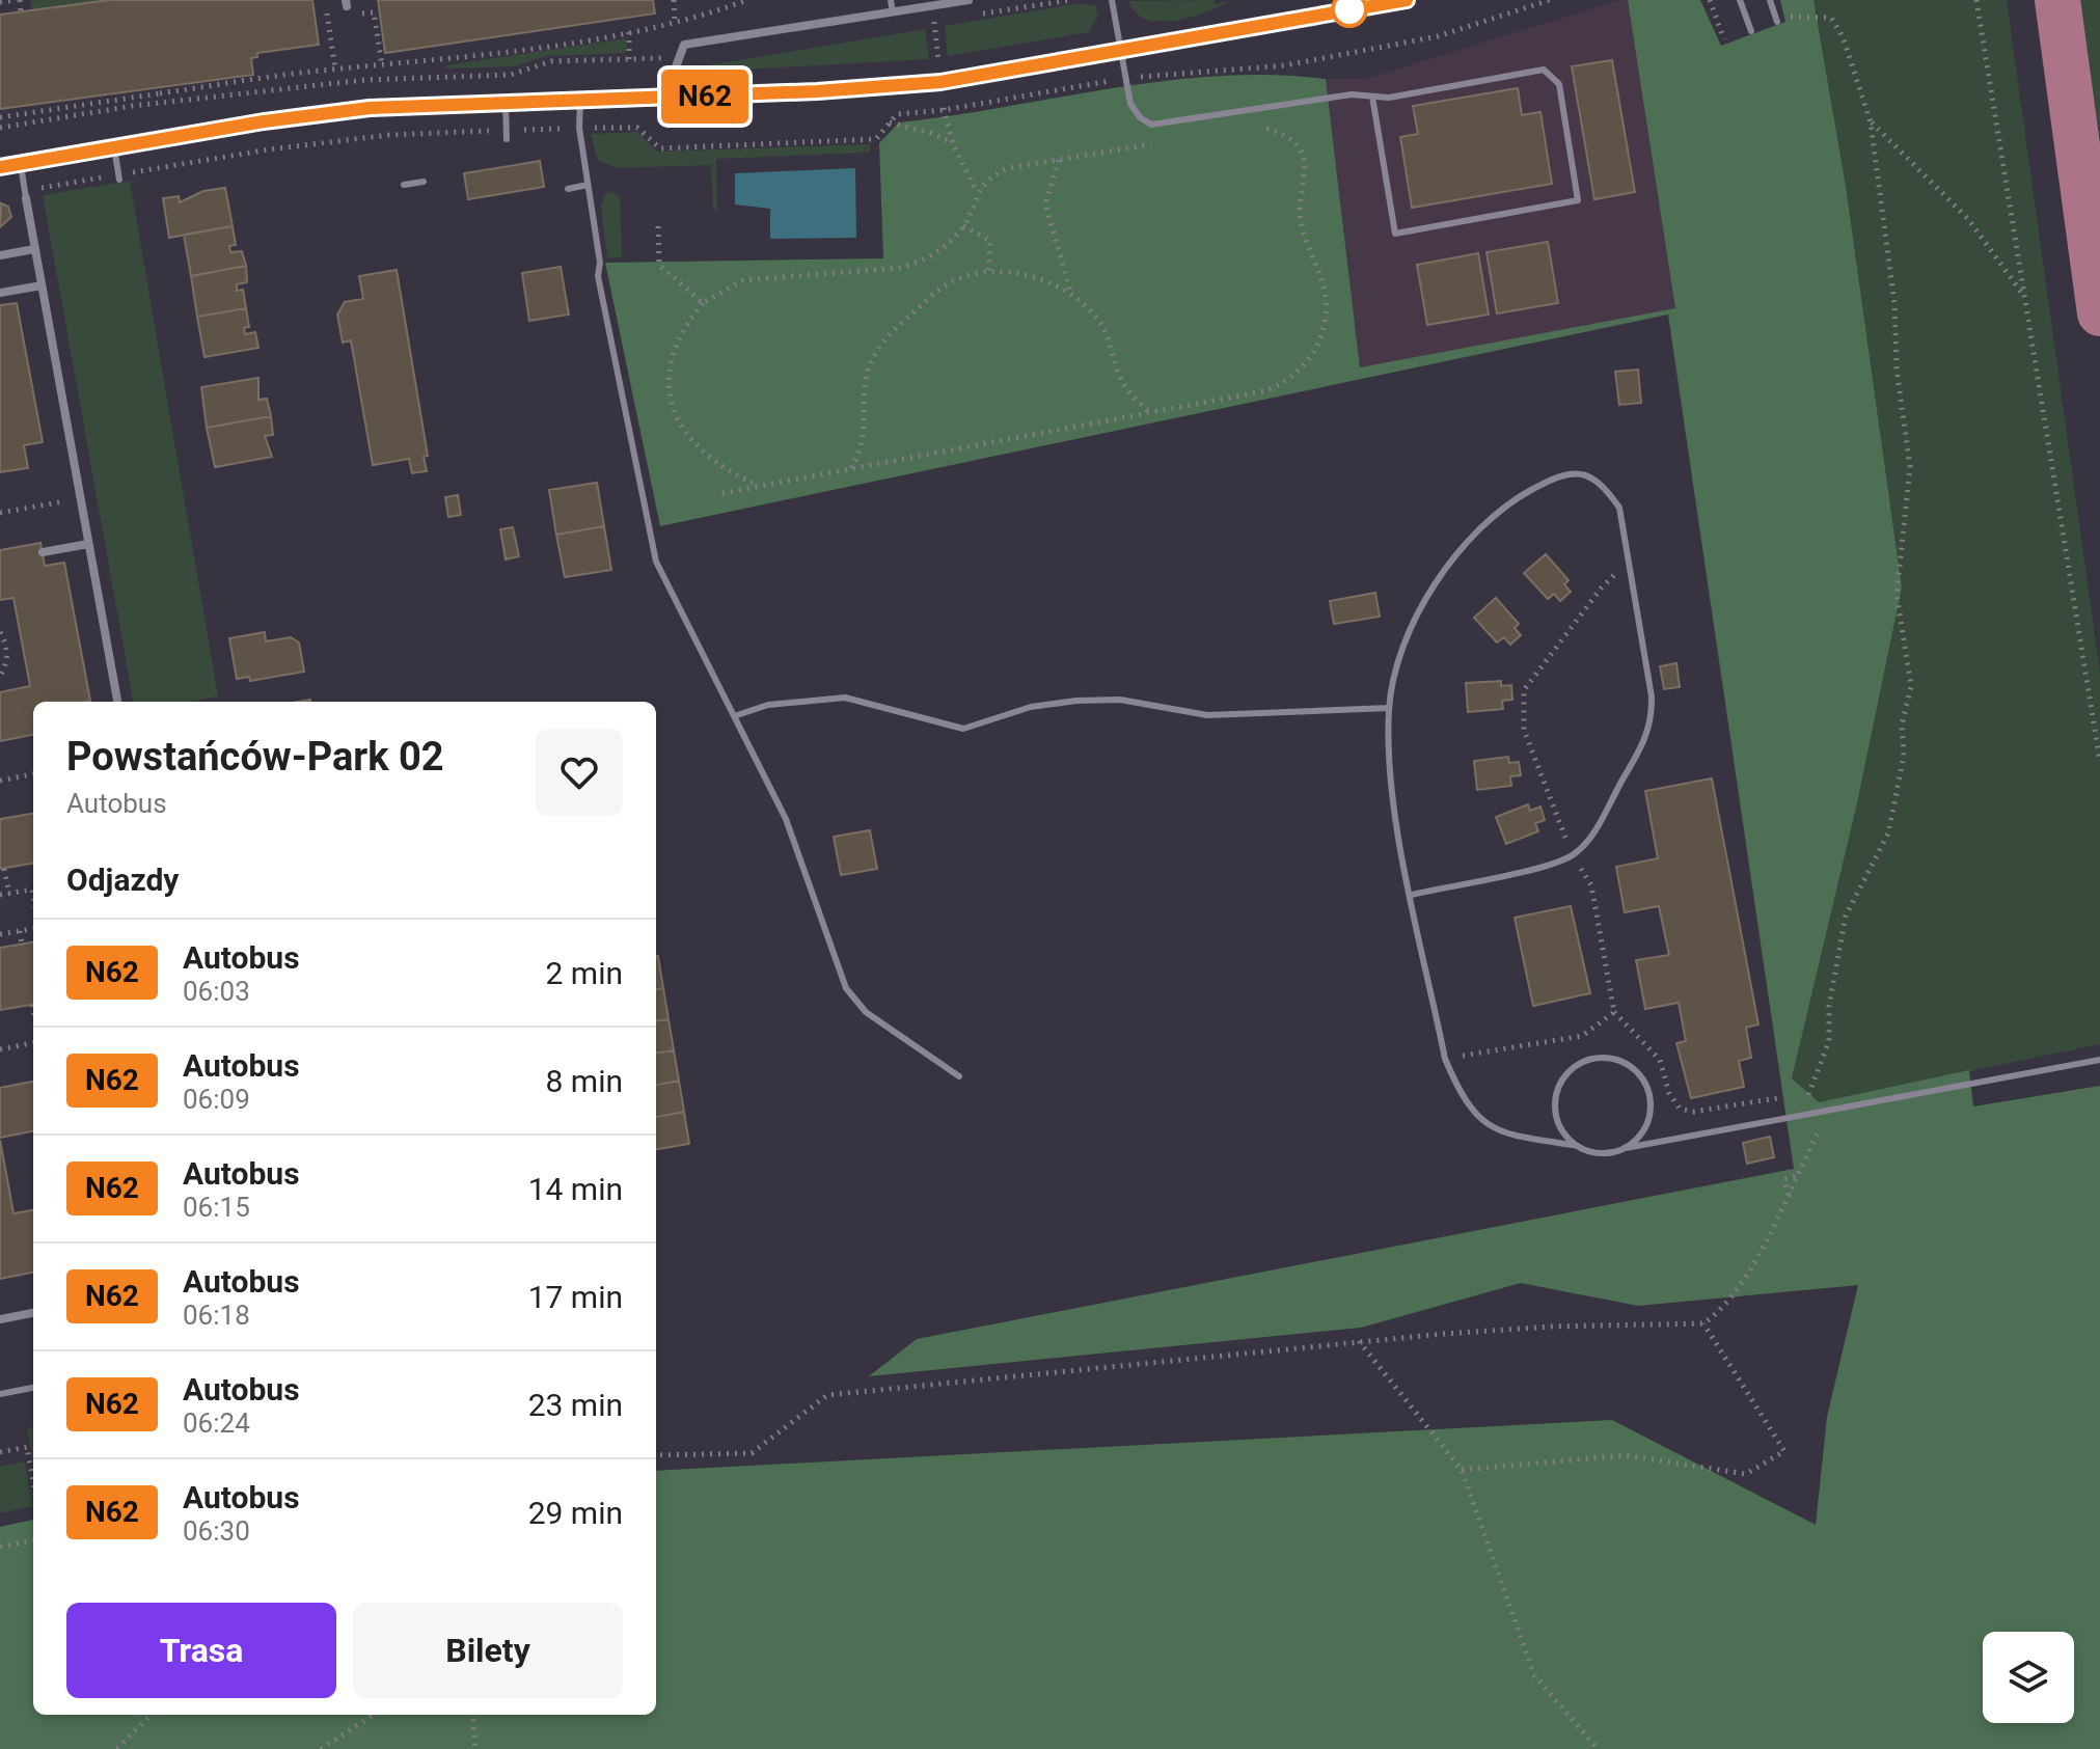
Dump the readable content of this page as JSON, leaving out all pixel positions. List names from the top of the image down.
{
  "lines": ["bus line N62"],
  "page": {
    "on_map": "N62",
    "heading": [
      ["Powstańców-Park 02", "Autobus"],
      "Odjazdy"
    ],
    "list": [
      {
        "mark": "N62",
        "name": "Autobus",
        "note": "06:03",
        "value": "2 min"
      },
      {
        "mark": "N62",
        "name": "Autobus",
        "note": "06:09",
        "value": "8 min"
      },
      {
        "mark": "N62",
        "name": "Autobus",
        "note": "06:15",
        "value": "14 min"
      },
      {
        "mark": "N62",
        "name": "Autobus",
        "note": "06:18",
        "value": "17 min"
      },
      {
        "mark": "N62",
        "name": "Autobus",
        "note": "06:24",
        "value": "23 min"
      },
      {
        "mark": "N62",
        "name": "Autobus",
        "note": "06:30",
        "value": "29 min"
      }
    ],
    "buttons": ["Trasa", "Bilety"]
  }
}
